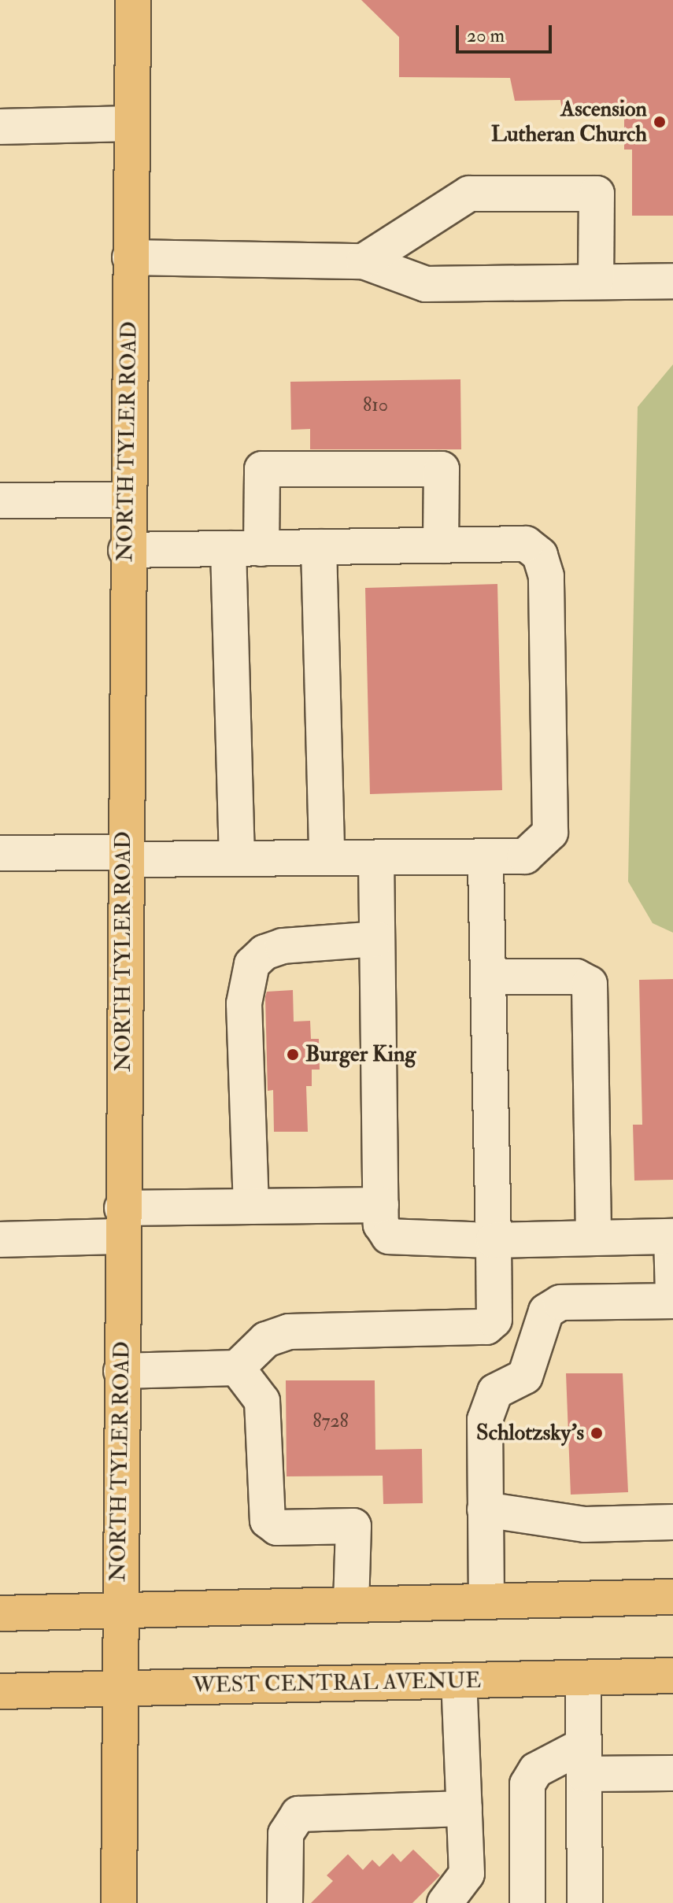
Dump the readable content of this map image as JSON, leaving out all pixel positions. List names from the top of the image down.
{
  "streets": {
    "main road": ["NORTH TYLER ROAD", "WEST CENTRAL AVENUE"]
  },
  "crossings": [
    ["NORTH TYLER ROAD", "WEST CENTRAL AVENUE"]
  ],
  "places": ["Ascension Lutheran Church", "Burger King", "Schlotzsky's"],
  "house_numbers": ["810", "8728"],
  "scale_bar": "20 m"
}
